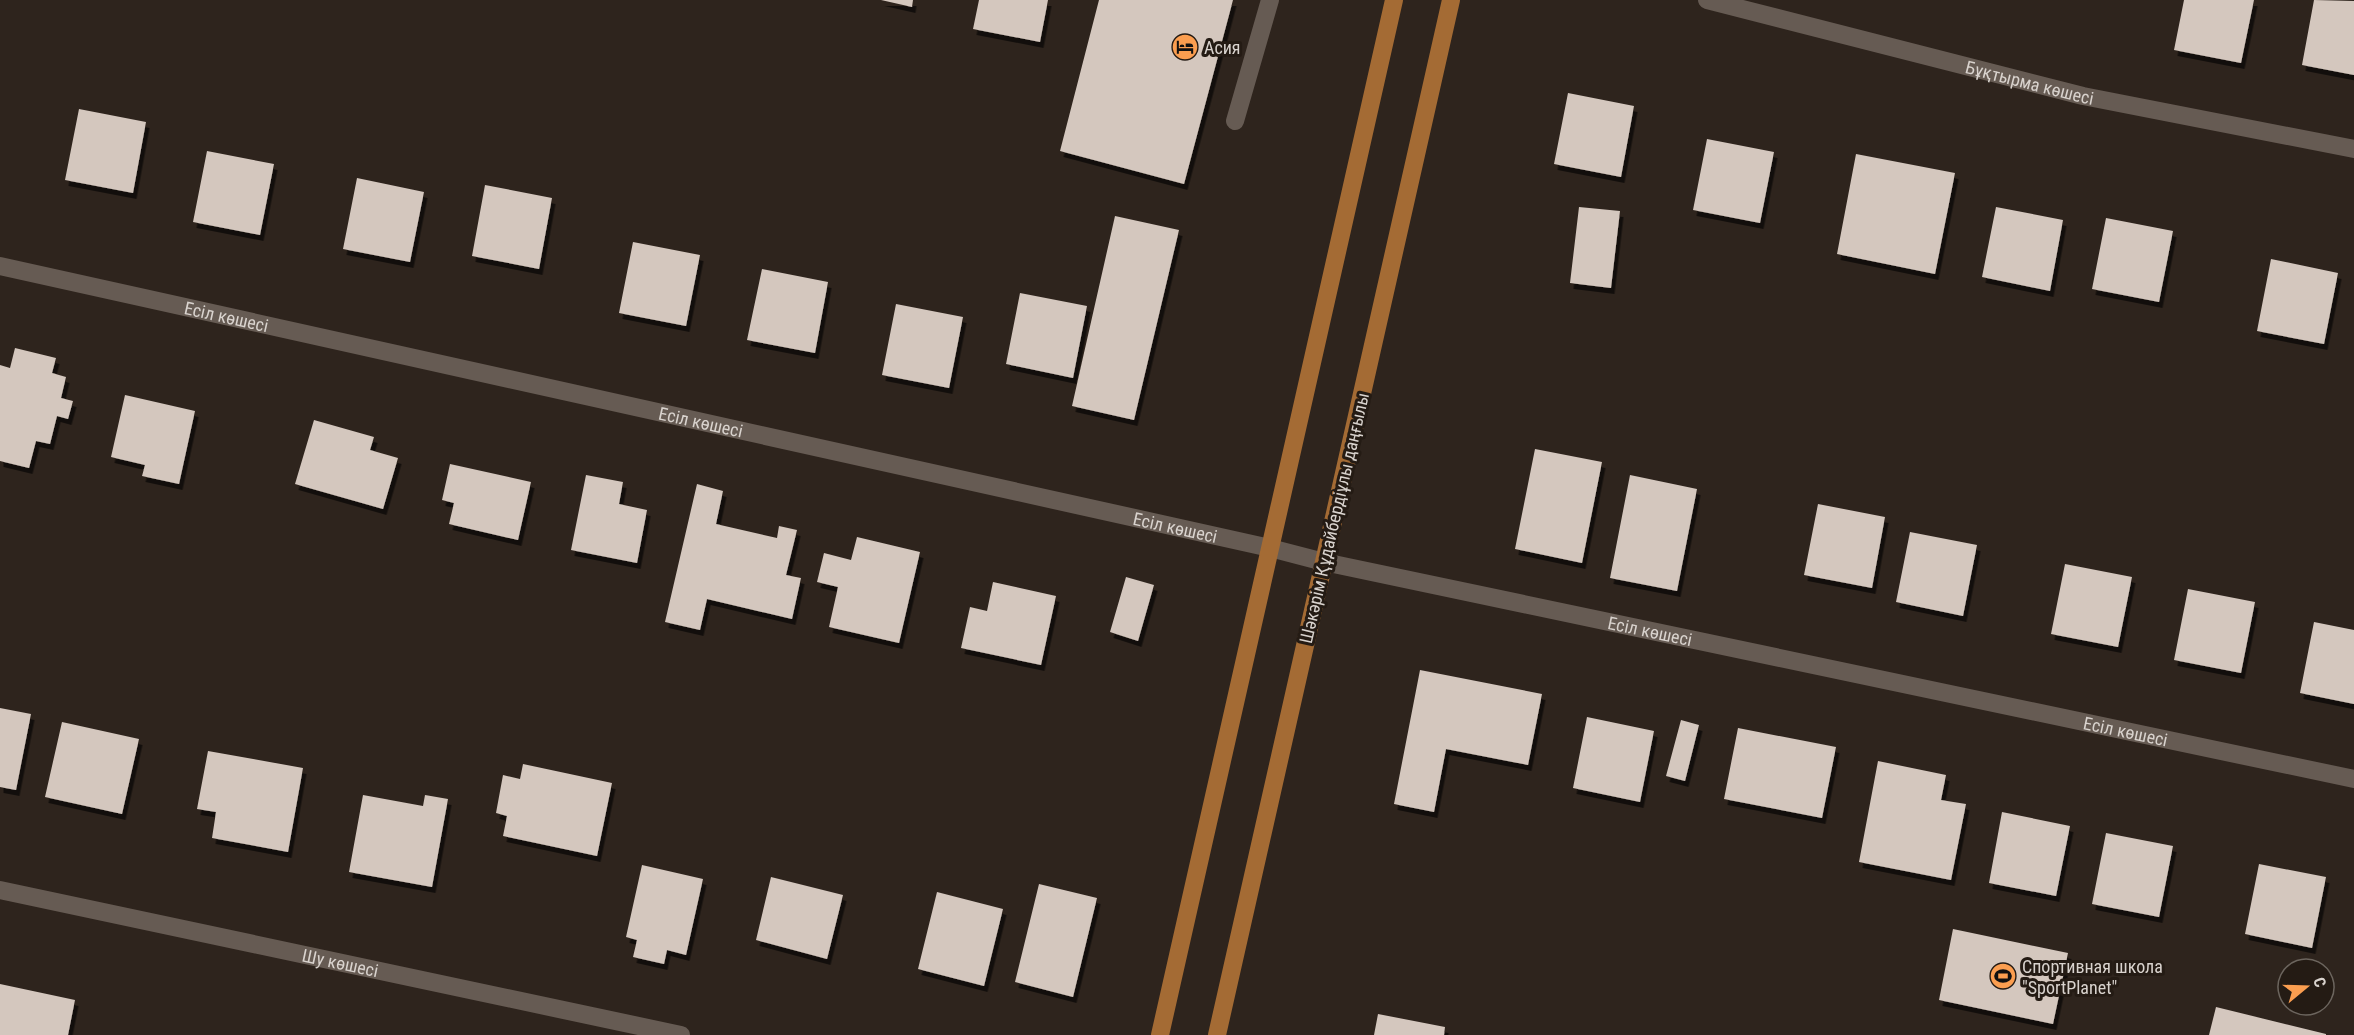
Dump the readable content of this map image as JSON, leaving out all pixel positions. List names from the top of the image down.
{
  "streets": {
    "main road": ["Шәкәрім Құдайбердіұлы даңғылы"],
    "street": ["Бұқтырма көшесі", "Есіл көшесі", "Шу көшесі"]
  },
  "crossings": [
    ["Есіл көшесі", "Шәкәрім Құдайбердіұлы даңғылы"]
  ],
  "places": {
    "hotel": ["Асия"],
    "sports": ["Спортивная школа \"SportPlanet\""]
  },
  "north": "right"
}
